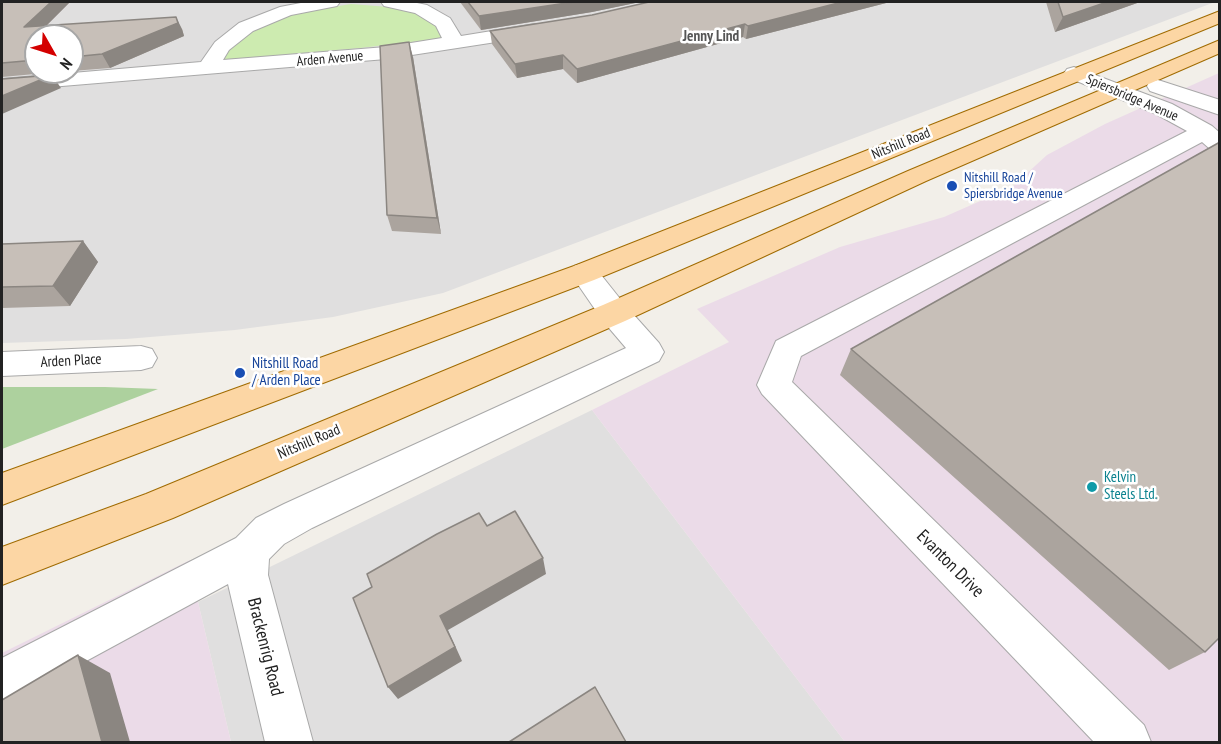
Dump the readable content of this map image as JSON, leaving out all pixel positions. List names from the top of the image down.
{
  "streets": {
    "main road": ["Nitshill Road"],
    "street": [
      "Arden Avenue",
      "Spiersbridge Avenue",
      "Arden Place",
      "Evanton Drive",
      "Brackenrig Road"
    ]
  },
  "crossings": [
    ["Spiersbridge Avenue", "Nitshill Road"],
    ["Spiersbridge Avenue", "Evanton Drive"]
  ],
  "districts": ["Jenny Lind"],
  "places": ["Nitshill Road / Spiersbridge Avenue", "Nitshill Road / Arden Place", "Kelvin Steels Ltd."],
  "north": "bottom right"
}
